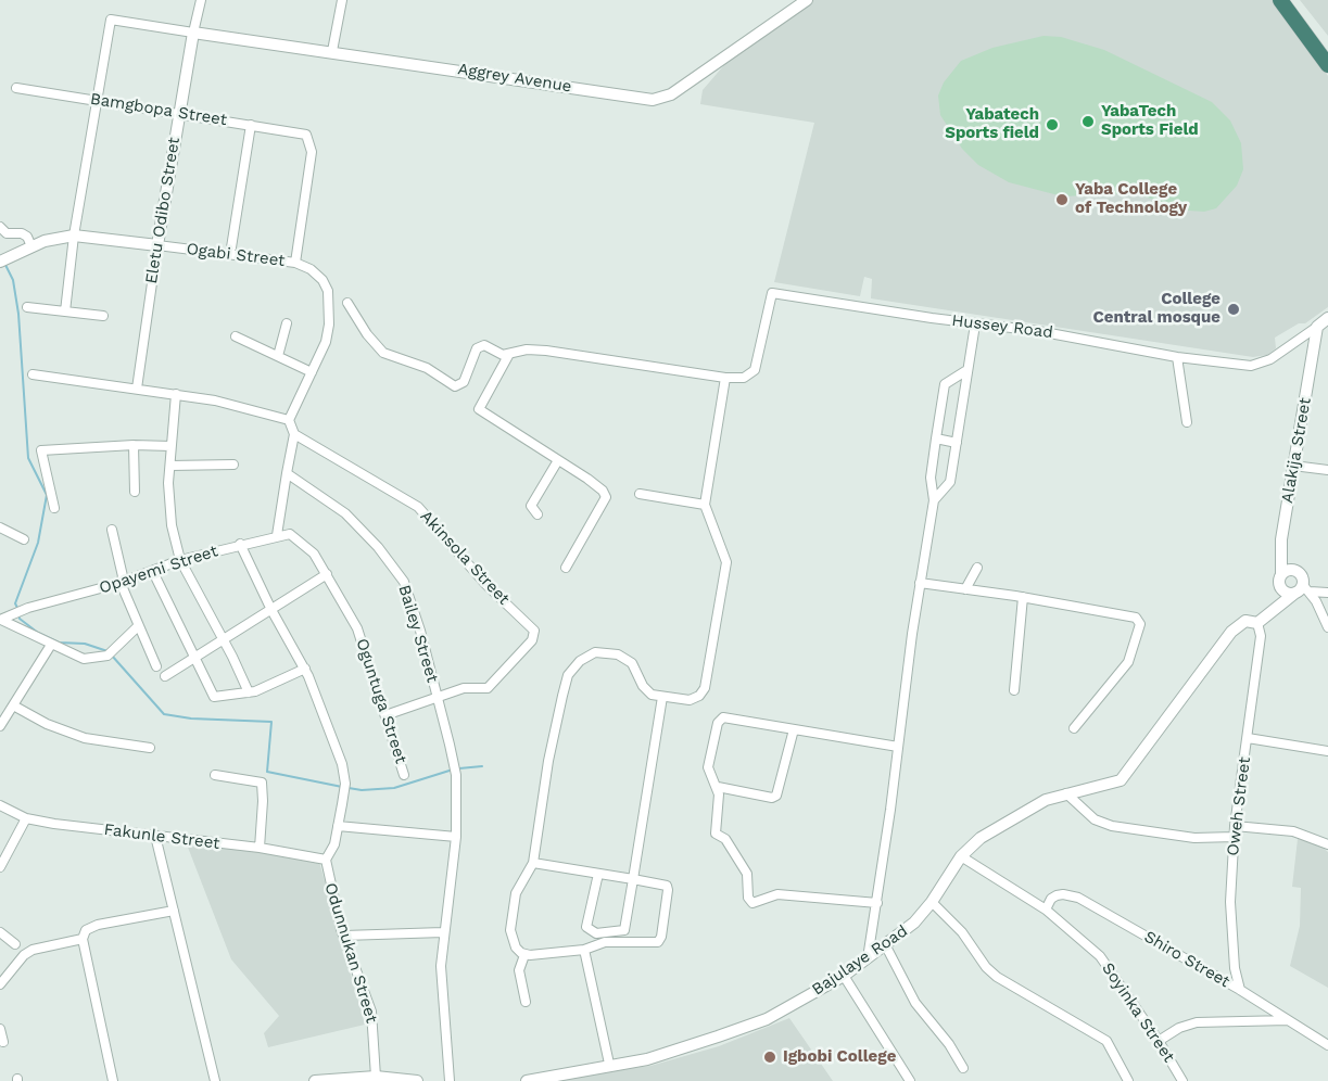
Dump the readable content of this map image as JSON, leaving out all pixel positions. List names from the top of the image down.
{
  "streets": {
    "street": [
      "Aggrey Avenue",
      "Bamgbopa Street",
      "Eletu Odibo Street",
      "Ogabi Street",
      "Hussey Road",
      "Alakija Street",
      "Akinsola Street",
      "Opayemi Street",
      "Bailey Street",
      "Oguntuga Street",
      "Oweh Street",
      "Fakunle Street",
      "Odunnukan Street",
      "Shiro Street",
      "Bajulaye Road",
      "Soyinka Street"
    ]
  },
  "crossings": [
    ["Aggrey Avenue", "Eletu Odibo Street"],
    ["Bamgbopa Street", "Eletu Odibo Street"],
    ["Bamgbopa Street", "Ogabi Street"],
    ["Eletu Odibo Street", "Ogabi Street"],
    ["Hussey Road", "Alakija Street"],
    ["Alakija Street", "Bajulaye Road"],
    ["Akinsola Street", "Bailey Street"],
    ["Akinsola Street", "Oguntuga Street"],
    ["Opayemi Street", "Oguntuga Street"],
    ["Opayemi Street", "Odunnukan Street"],
    ["Oweh Street", "Shiro Street"],
    ["Oweh Street", "Bajulaye Road"],
    ["Fakunle Street", "Odunnukan Street"],
    ["Shiro Street", "Soyinka Street"],
    ["Bajulaye Road", "Soyinka Street"]
  ],
  "places": [
    "YabaTech Sports Field",
    "Yabatech Sports field",
    "Yaba College of Technology",
    "College Central mosque",
    "Igbobi College"
  ]
}
